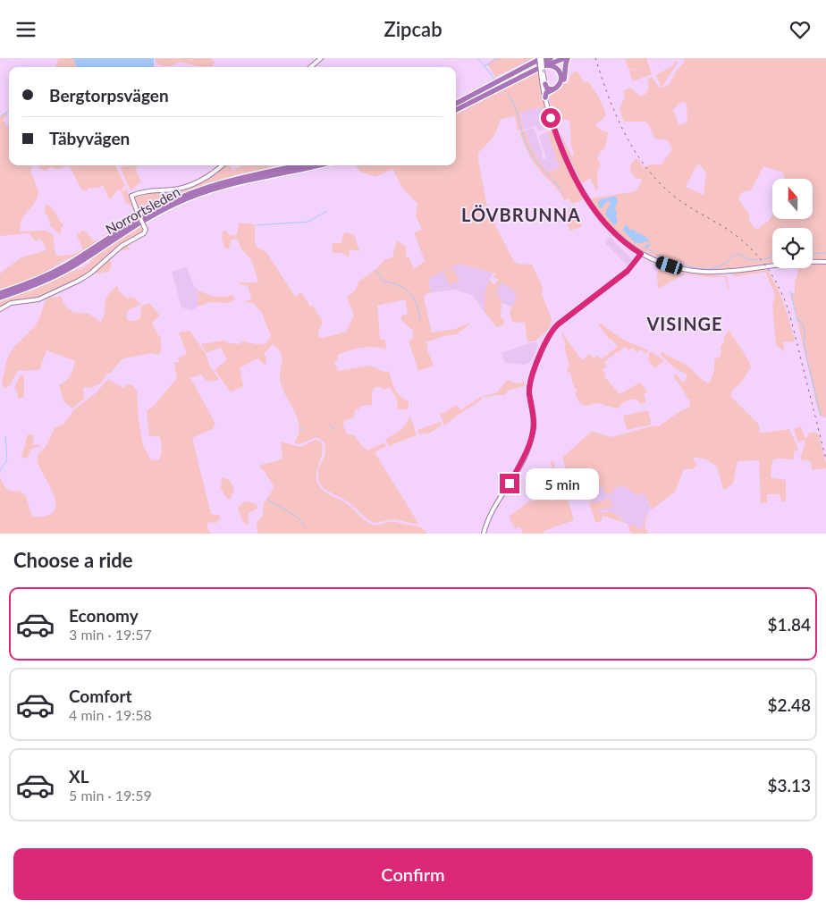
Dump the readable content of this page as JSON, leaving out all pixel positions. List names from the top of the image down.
{
  "streets": {
    "highway": ["Norrortsleden"]
  },
  "districts": ["LÖVBRUNNA", "VISINGE"],
  "north": "top",
  "page": {
    "header": "Zipcab",
    "banner": ["Bergtorpsvägen", "Täbyvägen"],
    "bubble": "5 min",
    "heading": "Choose a ride",
    "list": [
      {
        "name": "Economy",
        "note": "3 min · 19:57",
        "value": "$1.84"
      },
      {
        "name": "Comfort",
        "note": "4 min · 19:58",
        "value": "$2.48"
      },
      {
        "name": "XL",
        "note": "5 min · 19:59",
        "value": "$3.13"
      }
    ],
    "buttons": "Confirm"
  }
}
